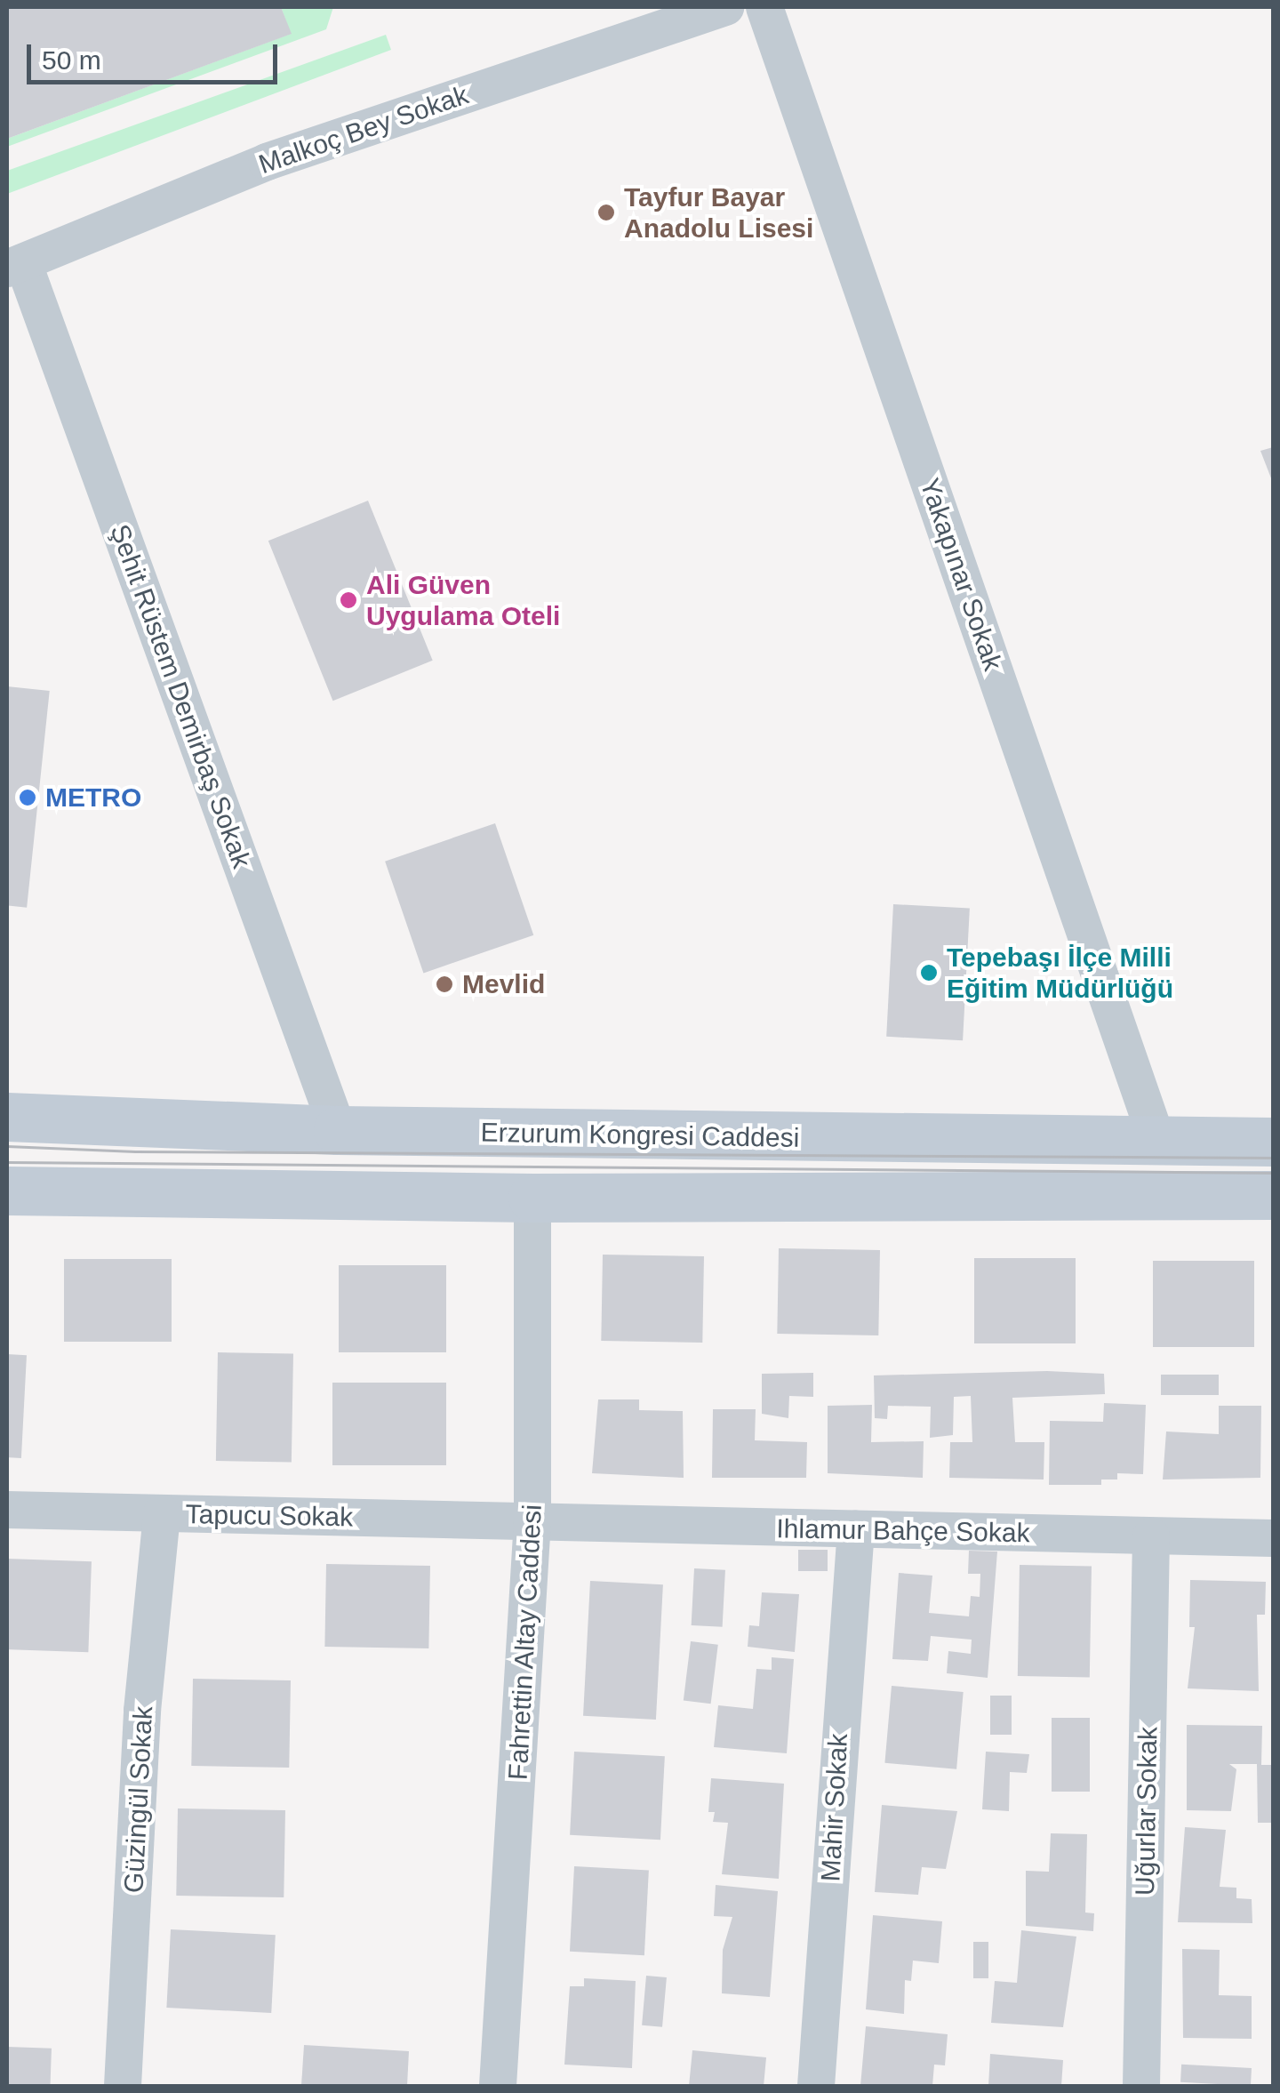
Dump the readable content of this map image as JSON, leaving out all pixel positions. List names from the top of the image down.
{
  "streets": {
    "main road": ["Erzurum Kongresi Caddesi"],
    "street": [
      "Malkoç Bey Sokak",
      "Yakapınar Sokak",
      "Şehit Rüstem Demirbaş Sokak",
      "Tapucu Sokak",
      "Ihlamur Bahçe Sokak",
      "Fahrettin Altay Caddesi",
      "Güzingül Sokak",
      "Mahir Sokak",
      "Uğurlar Sokak"
    ]
  },
  "crossings": [
    ["Malkoç Bey Sokak", "Şehit Rüstem Demirbaş Sokak"],
    ["Yakapınar Sokak", "Erzurum Kongresi Caddesi"],
    ["Şehit Rüstem Demirbaş Sokak", "Erzurum Kongresi Caddesi"],
    ["Tapucu Sokak", "Ihlamur Bahçe Sokak"],
    ["Tapucu Sokak", "Fahrettin Altay Caddesi"],
    ["Tapucu Sokak", "Güzingül Sokak"],
    ["Ihlamur Bahçe Sokak", "Fahrettin Altay Caddesi"],
    ["Ihlamur Bahçe Sokak", "Mahir Sokak"],
    ["Ihlamur Bahçe Sokak", "Uğurlar Sokak"]
  ],
  "places": [
    "Tayfur Bayar Anadolu Lisesi",
    "Ali Güven Uygulama Oteli",
    "METRO",
    "Tepebaşı İlçe Milli Eğitim Müdürlüğü",
    "Mevlid"
  ],
  "scale_bar": "50 m"
}
